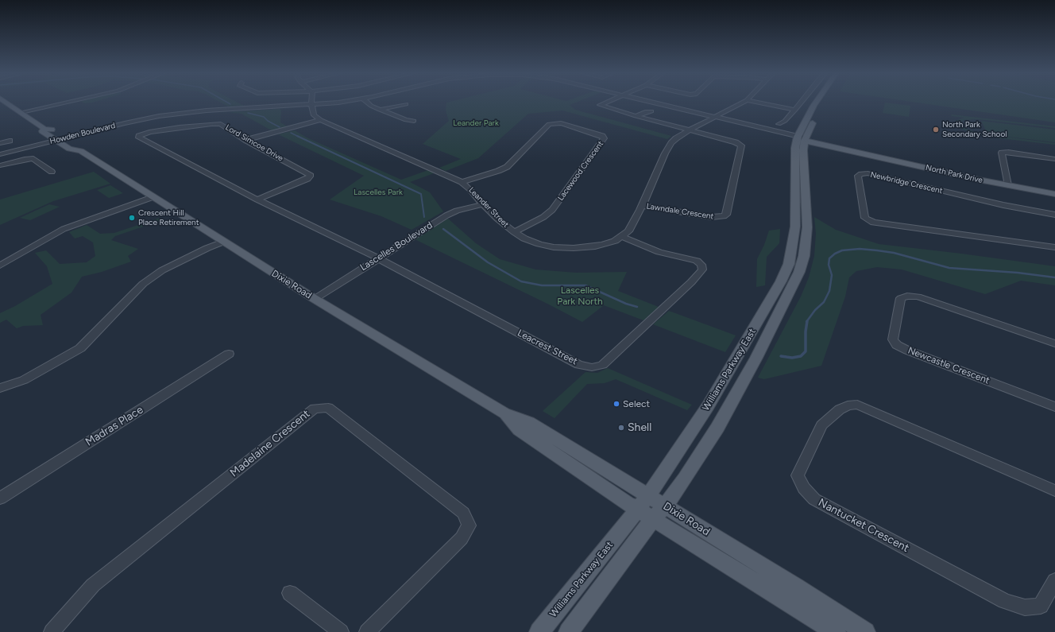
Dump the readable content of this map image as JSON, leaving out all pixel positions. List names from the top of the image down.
{
  "streets": {
    "main road": ["North Park Drive", "Dixie Road", "Williams Parkway East"],
    "street": [
      "Howden Boulevard",
      "Lord Simcoe Drive",
      "Lacewood Crescent",
      "Newbridge Crescent",
      "Leander Street",
      "Lawndale Crescent",
      "Lascelles Boulevard",
      "Leacrest Street",
      "Newcastle Crescent",
      "Madras Place",
      "Madelaine Crescent",
      "Nantucket Crescent"
    ]
  },
  "crossings": [
    ["Howden Boulevard", "North Park Drive"],
    ["Howden Boulevard", "Leander Street"],
    ["Howden Boulevard", "Dixie Road"],
    ["Howden Boulevard", "Williams Parkway East"],
    ["Lord Simcoe Drive", "Lascelles Boulevard"],
    ["Lord Simcoe Drive", "Leacrest Street"],
    ["Lacewood Crescent", "Leander Street"],
    ["North Park Drive", "Williams Parkway East"],
    ["Leander Street", "Lawndale Crescent"],
    ["Leander Street", "Lascelles Boulevard"],
    ["Leander Street", "Leacrest Street"],
    ["Lascelles Boulevard", "Dixie Road"],
    ["Lascelles Boulevard", "Leacrest Street"],
    ["Dixie Road", "Williams Parkway East"]
  ],
  "parks": ["Leander Park", "Lascelles Park", "Lascelles Park North"],
  "places": [
    "North Park Secondary School",
    "Crescent Hill Place Retirement",
    "Select",
    "Shell"
  ]
}
